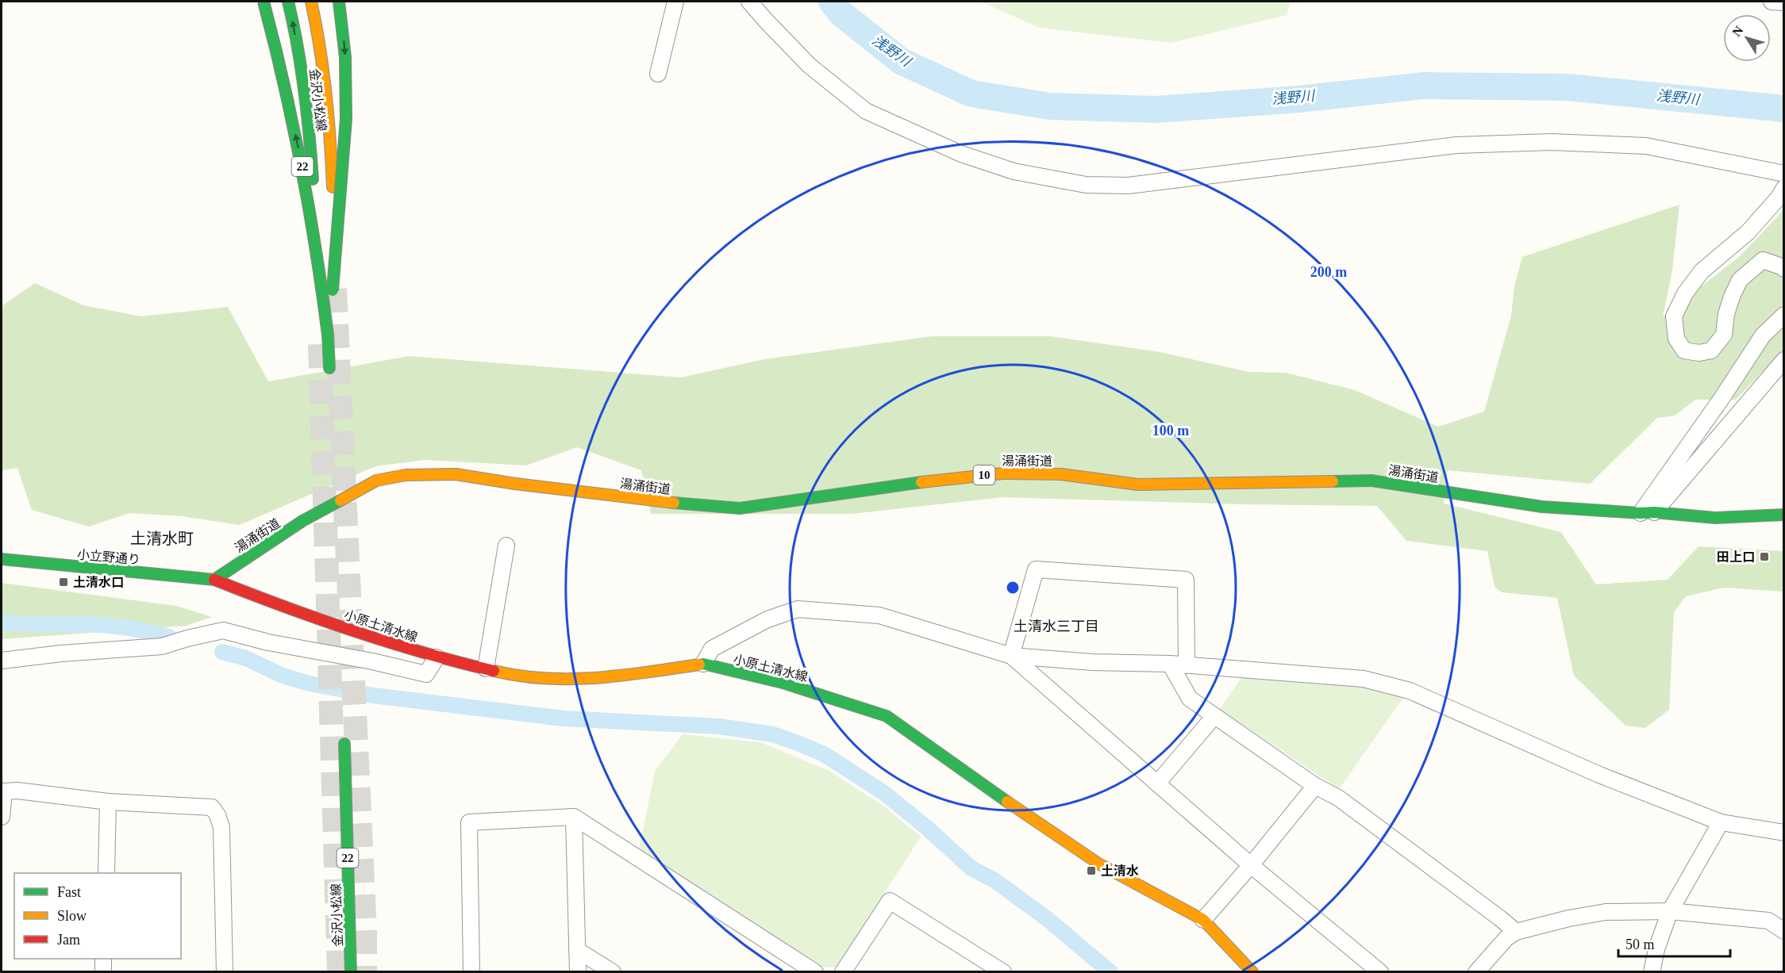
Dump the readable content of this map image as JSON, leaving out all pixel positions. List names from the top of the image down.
{
  "streets": {
    "main road": [
      "金沢小松線",
      "22",
      "湯涌街道",
      "10",
      "小立野通り",
      "小原土清水線"
    ]
  },
  "crossings": [
    ["湯涌街道", "小立野通り"],
    ["湯涌街道", "小原土清水線"],
    ["小立野通り", "小原土清水線"]
  ],
  "districts": ["土清水町", "土清水三丁目"],
  "water": ["浅野川"],
  "places": {
    "transit": ["田上口", "土清水口", "土清水"]
  },
  "legend": ["Fast", "Slow", "Jam"],
  "scale_bar": "50 m",
  "north": "top left",
  "rings": ["200 m", "100 m"]
}
